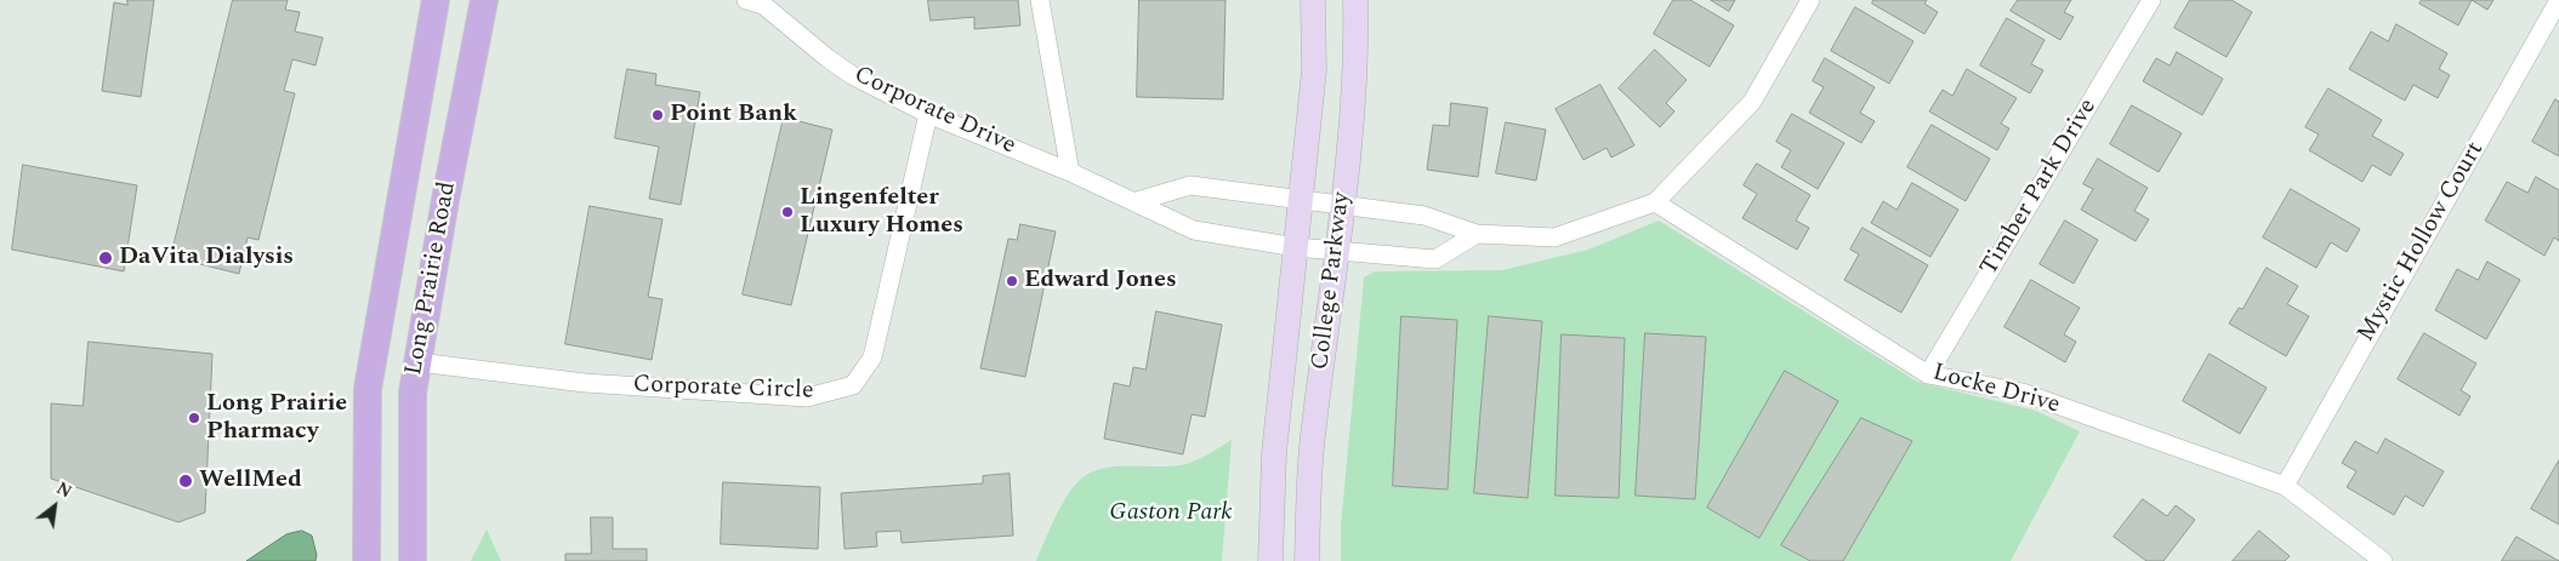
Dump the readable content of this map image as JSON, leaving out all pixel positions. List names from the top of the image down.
{
  "streets": {
    "main road": ["Long Prairie Road", "College Parkway"],
    "street": [
      "Corporate Drive",
      "Timber Park Drive",
      "Mystic Hollow Court",
      "Corporate Circle",
      "Locke Drive"
    ]
  },
  "crossings": [
    ["Corporate Drive", "College Parkway"],
    ["Corporate Drive", "Corporate Circle"],
    ["Timber Park Drive", "Locke Drive"],
    ["Mystic Hollow Court", "Locke Drive"],
    ["Long Prairie Road", "Corporate Circle"]
  ],
  "parks": ["Gaston Park"],
  "places": [
    "Point Bank",
    "Lingenfelter Luxury Homes",
    "DaVita Dialysis",
    "Edward Jones",
    "Long Prairie Pharmacy",
    "WellMed"
  ],
  "north": "top right"
}
